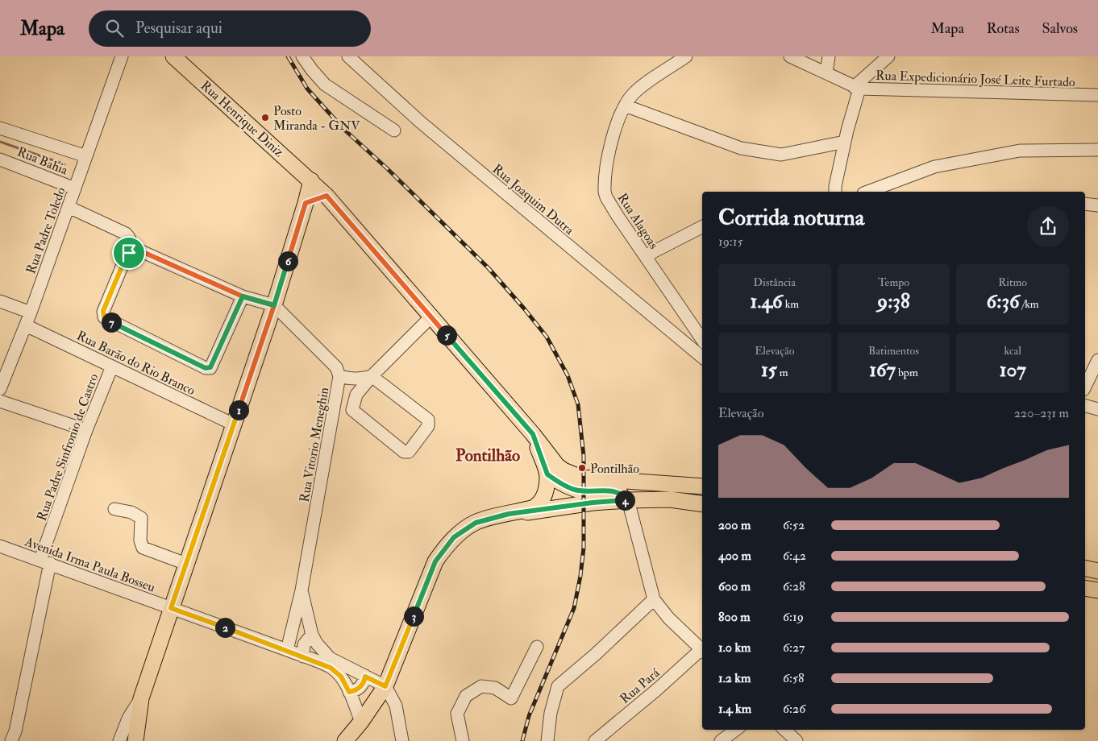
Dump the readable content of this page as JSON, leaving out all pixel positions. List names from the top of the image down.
{
  "streets": {
    "main road": ["Rua Henrique Diniz"],
    "street": [
      "Rua Expedicionário José Leite Furtado",
      "Rua Bahia",
      "Rua Joaquim Dutra",
      "Rua Alagoas",
      "Rua Padre Toledo",
      "Rua Barão do Rio Branco",
      "Rua Vitorio Meneghin",
      "Rua Padre Sinfronio de Castro",
      "Avenida Irma Paula Bosseu",
      "Rua Pará"
    ]
  },
  "crossings": [
    ["Rua Bahia", "Rua Padre Toledo"],
    ["Rua Padre Toledo", "Rua Barão do Rio Branco"],
    ["Rua Barão do Rio Branco", "Rua Padre Sinfronio de Castro"],
    ["Rua Vitorio Meneghin", "Avenida Irma Paula Bosseu"],
    ["Rua Padre Sinfronio de Castro", "Avenida Irma Paula Bosseu"]
  ],
  "districts": ["Pontilhão"],
  "places": ["Posto Miranda - GNV", "Pontilhão"],
  "page": {
    "header": "Mapa",
    "search": "Pesquisar aqui",
    "nav": ["Mapa", "Rotas", "Salvos"],
    "heading": ["Corrida noturna", "19:15"],
    "pins": [
      "6",
      "7",
      "5",
      "1",
      "4",
      "3",
      "2"
    ],
    "stats": [
      ["Distância", "1.46 km"],
      ["Tempo", "9:38"],
      ["Ritmo", "6:36 /km"],
      ["Elevação", "15 m"],
      ["Batimentos", "167 bpm"],
      ["kcal", "107"]
    ],
    "chart": ["Elevação", "220–231 m"],
    "list": [
      {
        "name": "200 m",
        "note": "6:52"
      },
      {
        "name": "400 m",
        "note": "6:42"
      },
      {
        "name": "600 m",
        "note": "6:28"
      },
      {
        "name": "800 m",
        "note": "6:19"
      },
      {
        "name": "1.0 km",
        "note": "6:27"
      },
      {
        "name": "1.2 km",
        "note": "6:58"
      },
      {
        "name": "1.4 km",
        "note": "6:26"
      }
    ]
  }
}
